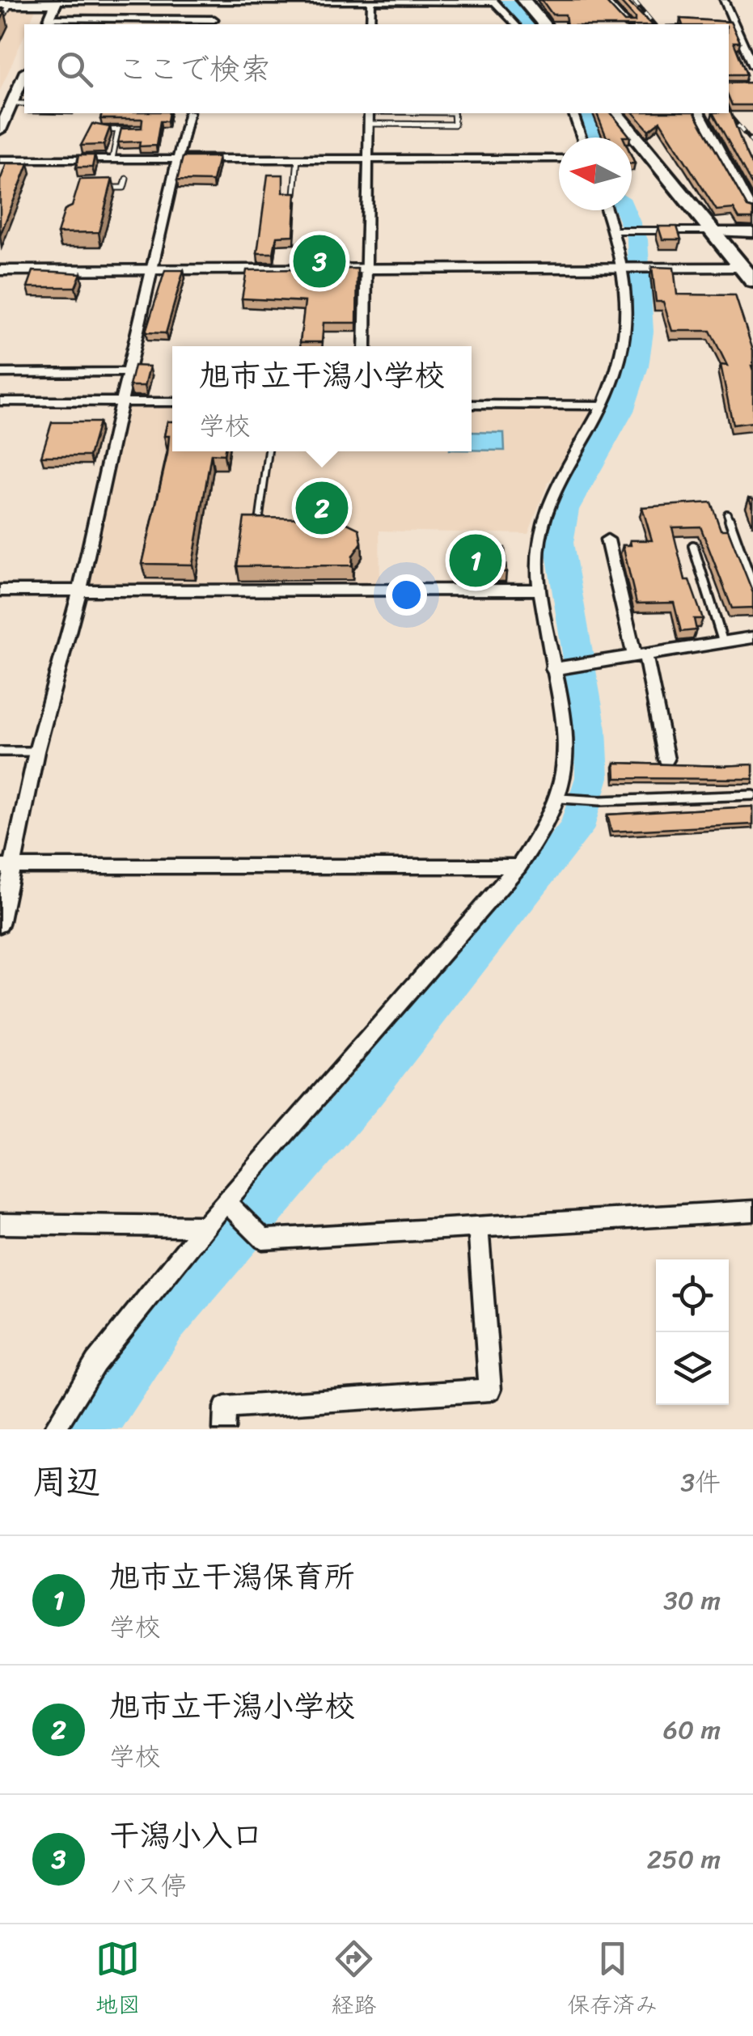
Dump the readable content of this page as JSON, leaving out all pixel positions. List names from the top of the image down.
{
  "north": "left",
  "page": {
    "search": "ここで検索",
    "pins": ["3", "2", "1"],
    "popup": ["旭市立干潟小学校", "学校"],
    "heading": ["周辺", "3件"],
    "list": [
      {
        "mark": "1",
        "name": "旭市立干潟保育所",
        "note": "学校",
        "value": "30 m"
      },
      {
        "mark": "2",
        "name": "旭市立干潟小学校",
        "note": "学校",
        "value": "60 m"
      },
      {
        "mark": "3",
        "name": "干潟小入口",
        "note": "バス停",
        "value": "250 m"
      }
    ],
    "nav": ["地図", "経路", "保存済み"]
  }
}
